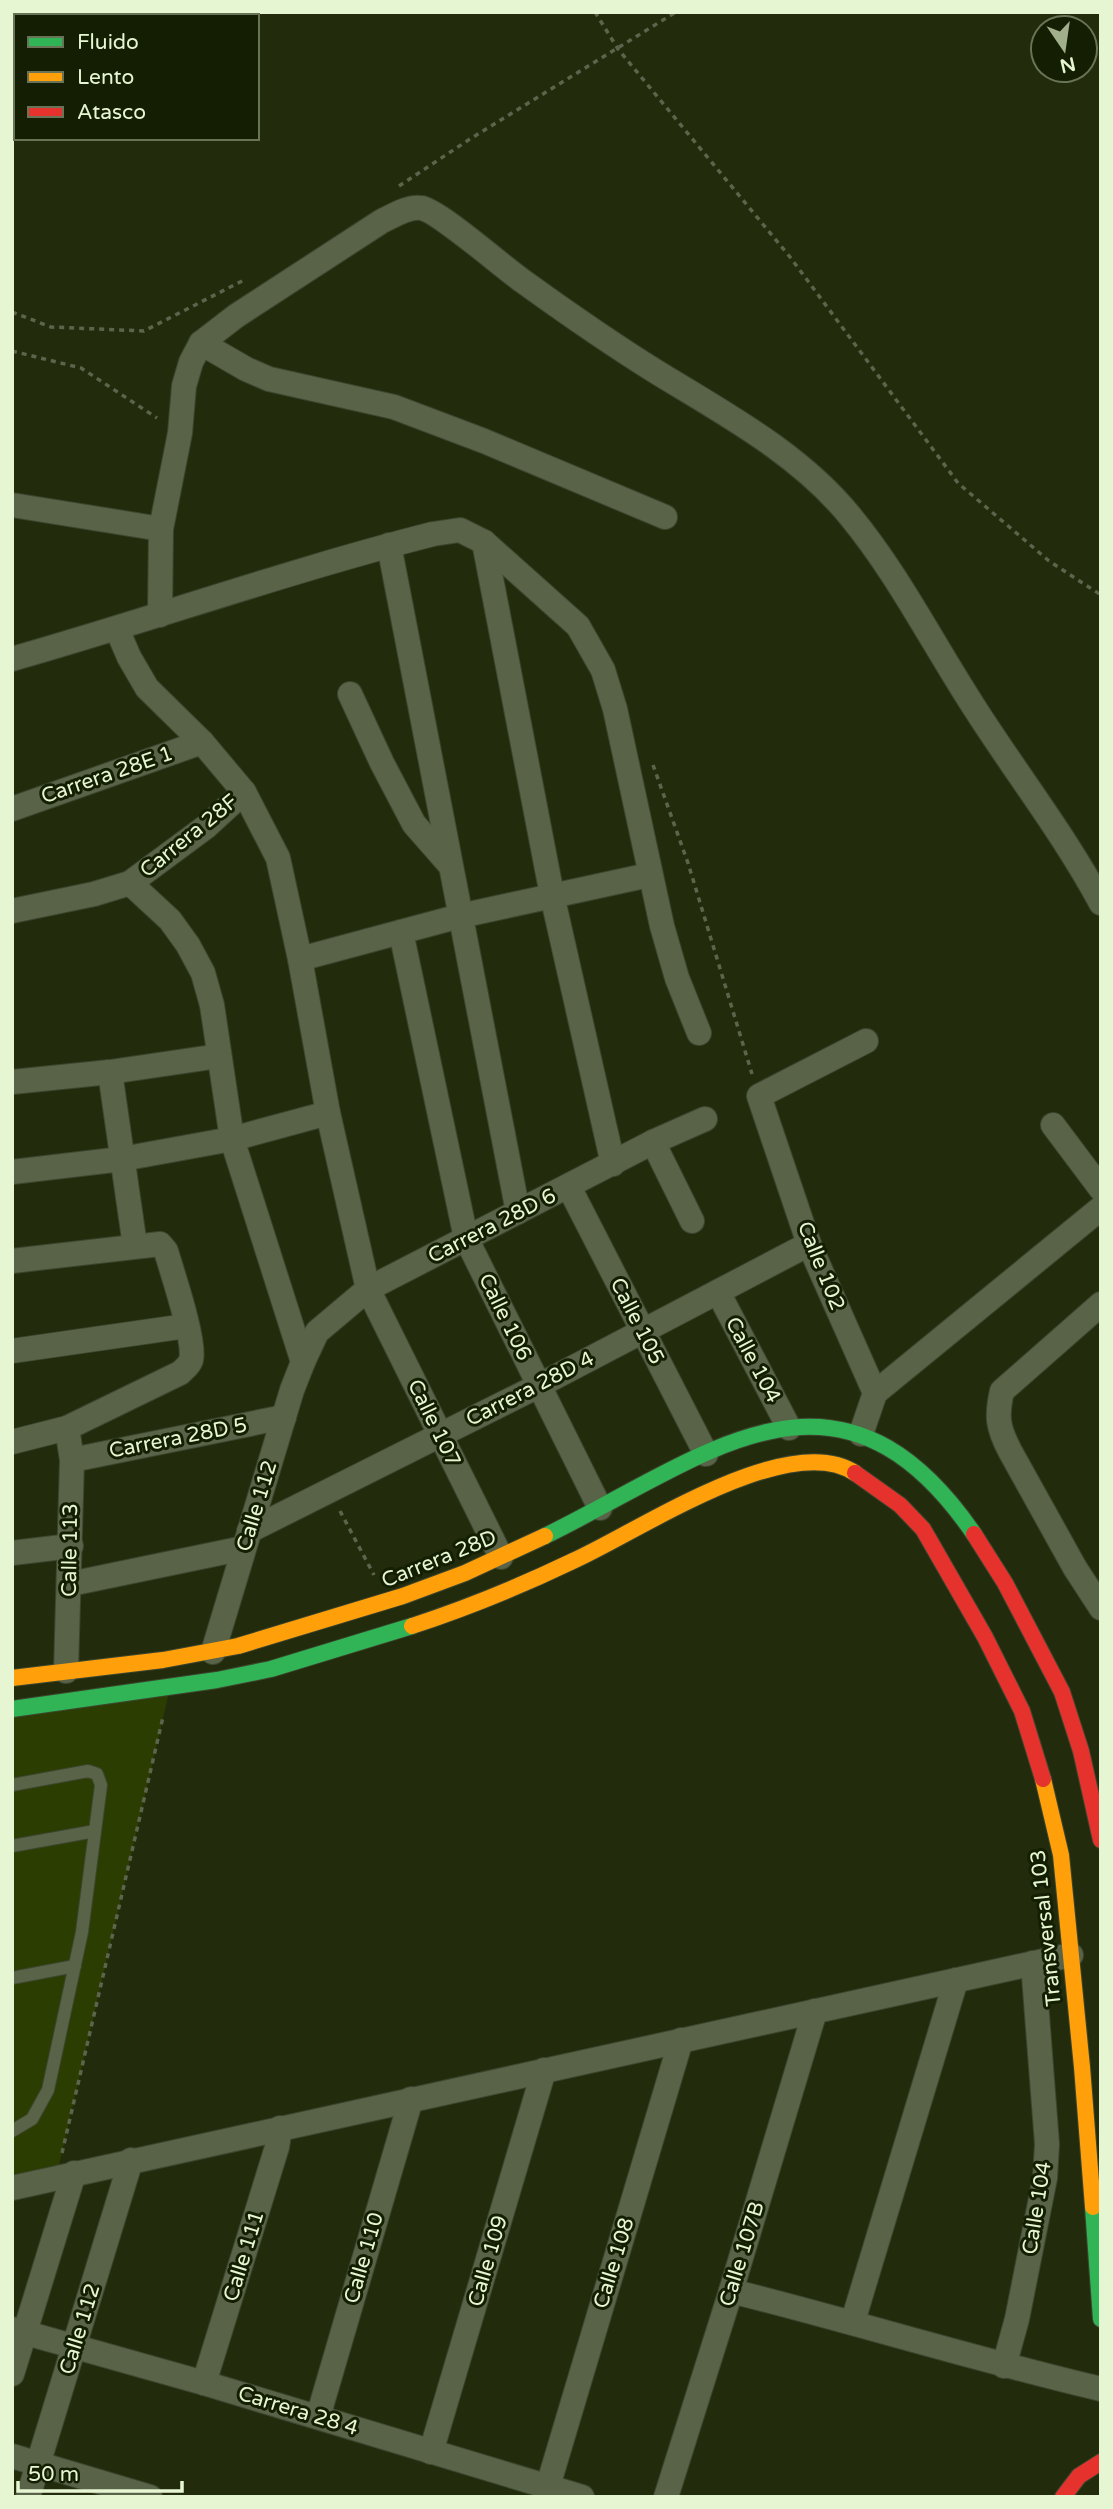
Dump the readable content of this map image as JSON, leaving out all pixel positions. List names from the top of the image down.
{
  "streets": {
    "street": [
      "Carrera 28E 1",
      "Carrera 28F",
      "Carrera 28D 6",
      "Calle 102",
      "Calle 106",
      "Calle 105",
      "Calle 104",
      "Carrera 28D 4",
      "Calle 107",
      "Carrera 28D 5",
      "Calle 112",
      "Calle 113",
      "Carrera 28D",
      "Transversal 103",
      "Calle 107B",
      "Calle 111",
      "Calle 110",
      "Calle 109",
      "Calle 108",
      "Carrera 28 4"
    ]
  },
  "crossings": [
    ["Carrera 28E 1", "Calle 107"],
    ["Carrera 28F", "Calle 107"],
    ["Carrera 28D 6", "Calle 106"],
    ["Carrera 28D 6", "Calle 105"],
    ["Carrera 28D 6", "Calle 107"],
    ["Carrera 28D 6", "Calle 112"],
    ["Calle 102", "Carrera 28D 4"],
    ["Calle 106", "Carrera 28D 4"],
    ["Calle 106", "Carrera 28D"],
    ["Calle 105", "Carrera 28D 4"],
    ["Calle 105", "Carrera 28D"],
    ["Calle 104", "Carrera 28D 4"],
    ["Calle 104", "Carrera 28D"],
    ["Carrera 28D 4", "Calle 107"],
    ["Carrera 28D 4", "Calle 112"],
    ["Carrera 28D 4", "Calle 113"],
    ["Calle 107", "Carrera 28D"],
    ["Carrera 28D 5", "Calle 112"],
    ["Carrera 28D 5", "Calle 113"],
    ["Calle 112", "Carrera 28D"],
    ["Calle 112", "Carrera 28 4"],
    ["Calle 113", "Carrera 28D"],
    ["Calle 111", "Carrera 28 4"],
    ["Calle 110", "Carrera 28 4"],
    ["Calle 109", "Carrera 28 4"],
    ["Calle 108", "Carrera 28 4"]
  ],
  "legend": ["Fluido", "Lento", "Atasco"],
  "scale_bar": "50 m",
  "north": "bottom"
}
